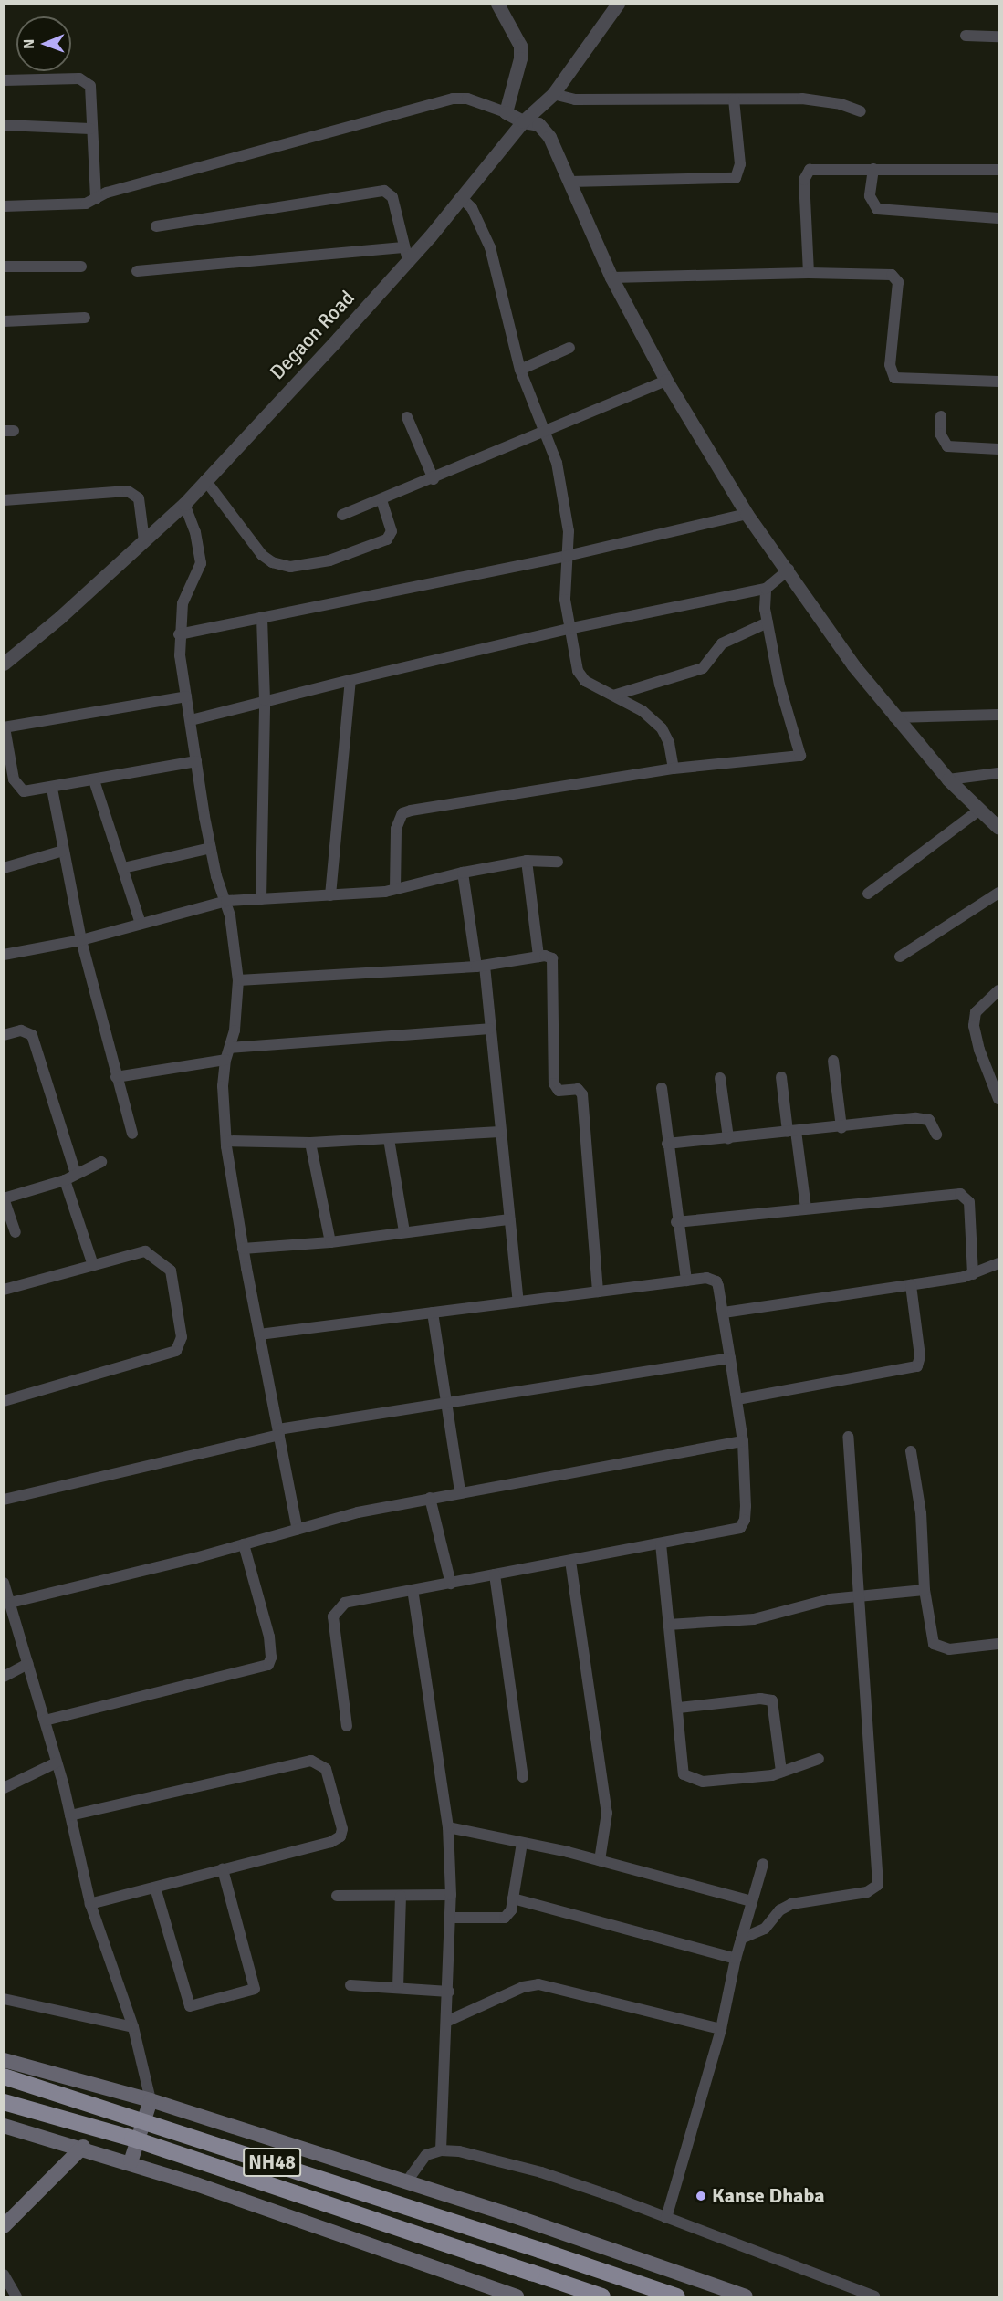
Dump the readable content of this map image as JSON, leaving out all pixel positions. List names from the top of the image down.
{
  "streets": {
    "highway": ["NH48"],
    "street": ["Degaon Road"]
  },
  "places": ["Kanse Dhaba"],
  "north": "left"
}
